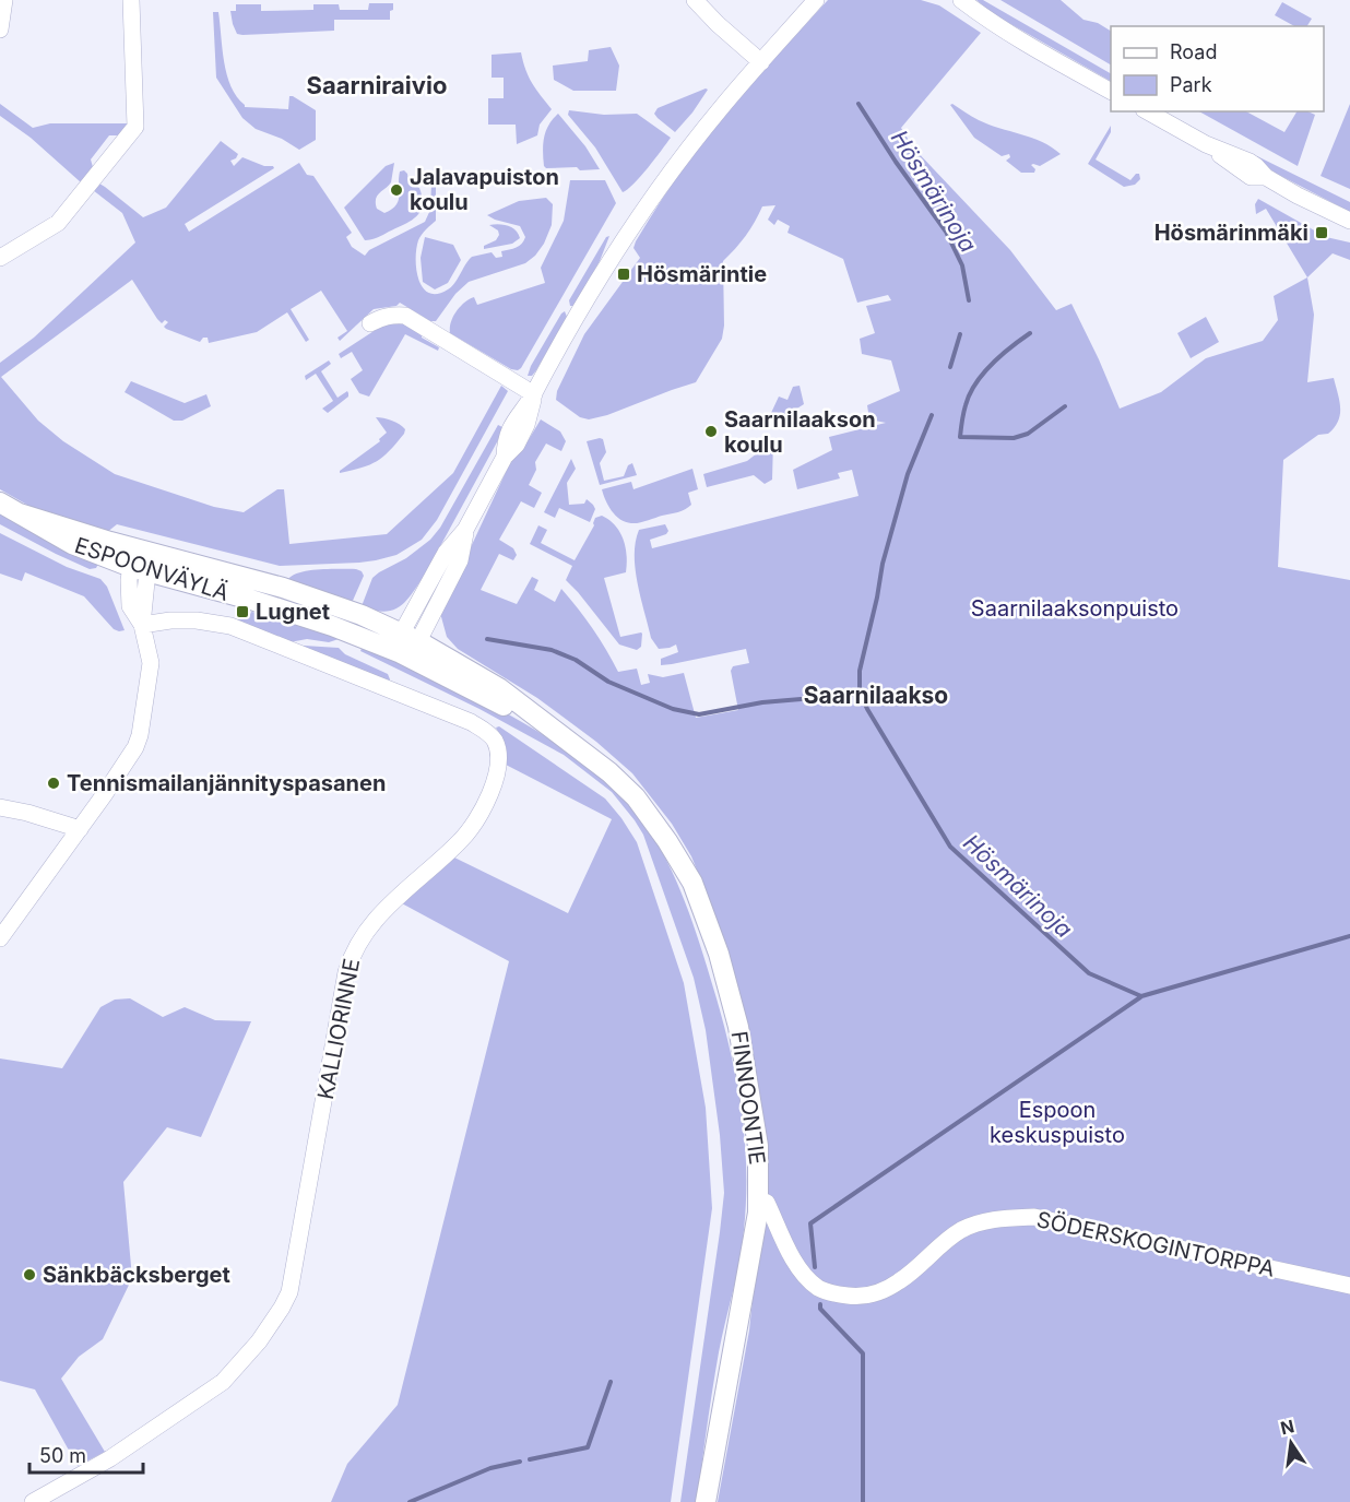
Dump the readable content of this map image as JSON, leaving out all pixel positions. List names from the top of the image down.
{
  "streets": {
    "main road": ["ESPOONVÄYLÄ", "FINNOONTIE"],
    "street": ["KALLIORINNE", "SÖDERSKOGINTORPPA"]
  },
  "crossings": [
    ["ESPOONVÄYLÄ", "FINNOONTIE"],
    ["FINNOONTIE", "SÖDERSKOGINTORPPA"]
  ],
  "districts": ["Saarniraivio", "Saarnilaakso"],
  "water": ["Hösmärinoja"],
  "parks": ["Saarnilaaksonpuisto", "Espoon keskuspuisto"],
  "places": {
    "other": [
      "Jalavapuiston koulu",
      "Saarnilaakson koulu",
      "Tennismailanjännityspasanen",
      "Sänkbäcksberget"
    ],
    "transit": ["Hösmärinmäki", "Hösmärintie", "Lugnet"]
  },
  "legend": ["Road", "Park"],
  "scale_bar": "50 m",
  "north": "top"
}
